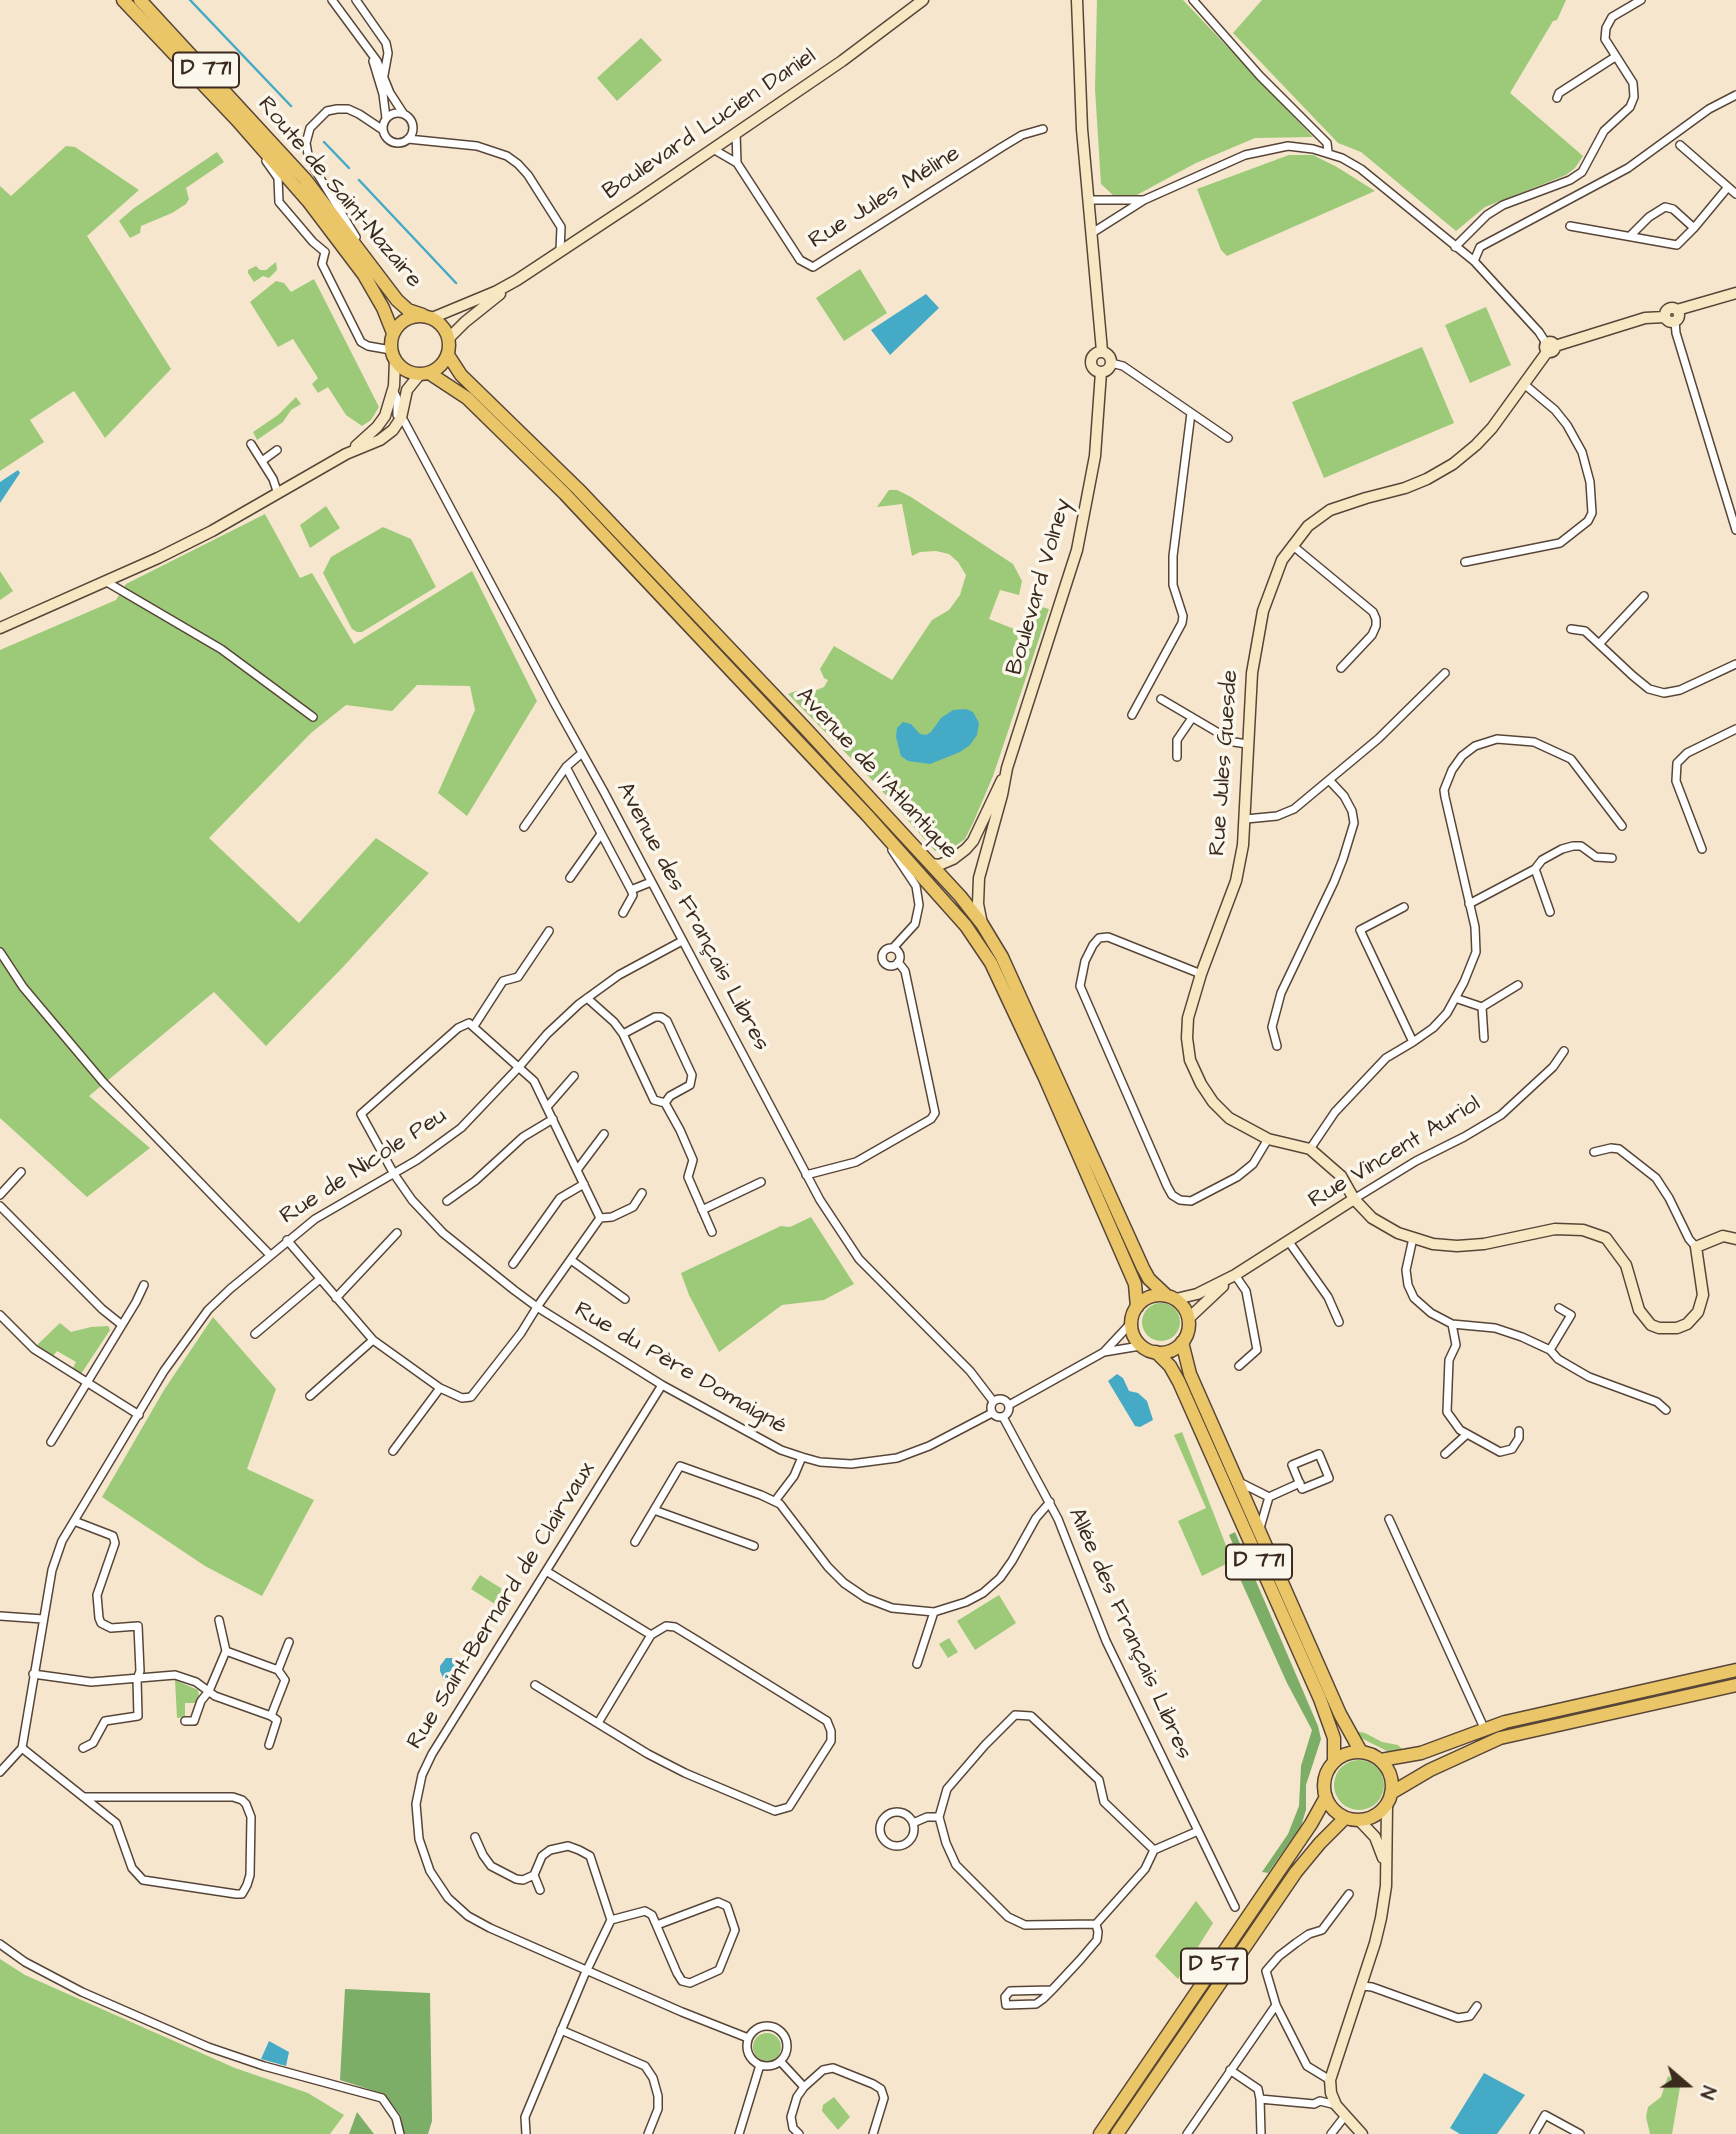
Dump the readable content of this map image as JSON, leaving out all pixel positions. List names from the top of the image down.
{
  "streets": {
    "main road": [
      "D 771",
      "Route de Saint-Nazaire",
      "Avenue de l'Atlantique",
      "D 57"
    ],
    "street": [
      "Boulevard Lucien Daniel",
      "Rue Jules Méline",
      "Boulevard Volney",
      "Rue Jules Guesde",
      "Avenue des Français Libres",
      "Rue Vincent Auriol",
      "Rue de Nicole Peu",
      "Rue du Père Domaigné",
      "Rue Saint-Bernard de Clairvaux",
      "Allée des Français Libres"
    ]
  },
  "crossings": [
    ["D 771", "Avenue de l'Atlantique"],
    ["D 771", "Rue Vincent Auriol"],
    ["D 771", "D 57"],
    ["Boulevard Lucien Daniel", "Route de Saint-Nazaire"],
    ["Boulevard Lucien Daniel", "Rue Jules Méline"],
    ["Boulevard Lucien Daniel", "Avenue de l'Atlantique"],
    ["Route de Saint-Nazaire", "Avenue de l'Atlantique"],
    ["Boulevard Volney", "Avenue de l'Atlantique"],
    ["Rue Jules Guesde", "Rue Vincent Auriol"],
    ["Avenue de l'Atlantique", "Rue Vincent Auriol"],
    ["Avenue des Français Libres", "Rue de Nicole Peu"],
    ["Avenue des Français Libres", "Rue du Père Domaigné"],
    ["Avenue des Français Libres", "Allée des Français Libres"],
    ["Rue de Nicole Peu", "Rue du Père Domaigné"],
    ["Rue du Père Domaigné", "Rue Saint-Bernard de Clairvaux"],
    ["Rue du Père Domaigné", "Allée des Français Libres"]
  ],
  "north": "right"
}
